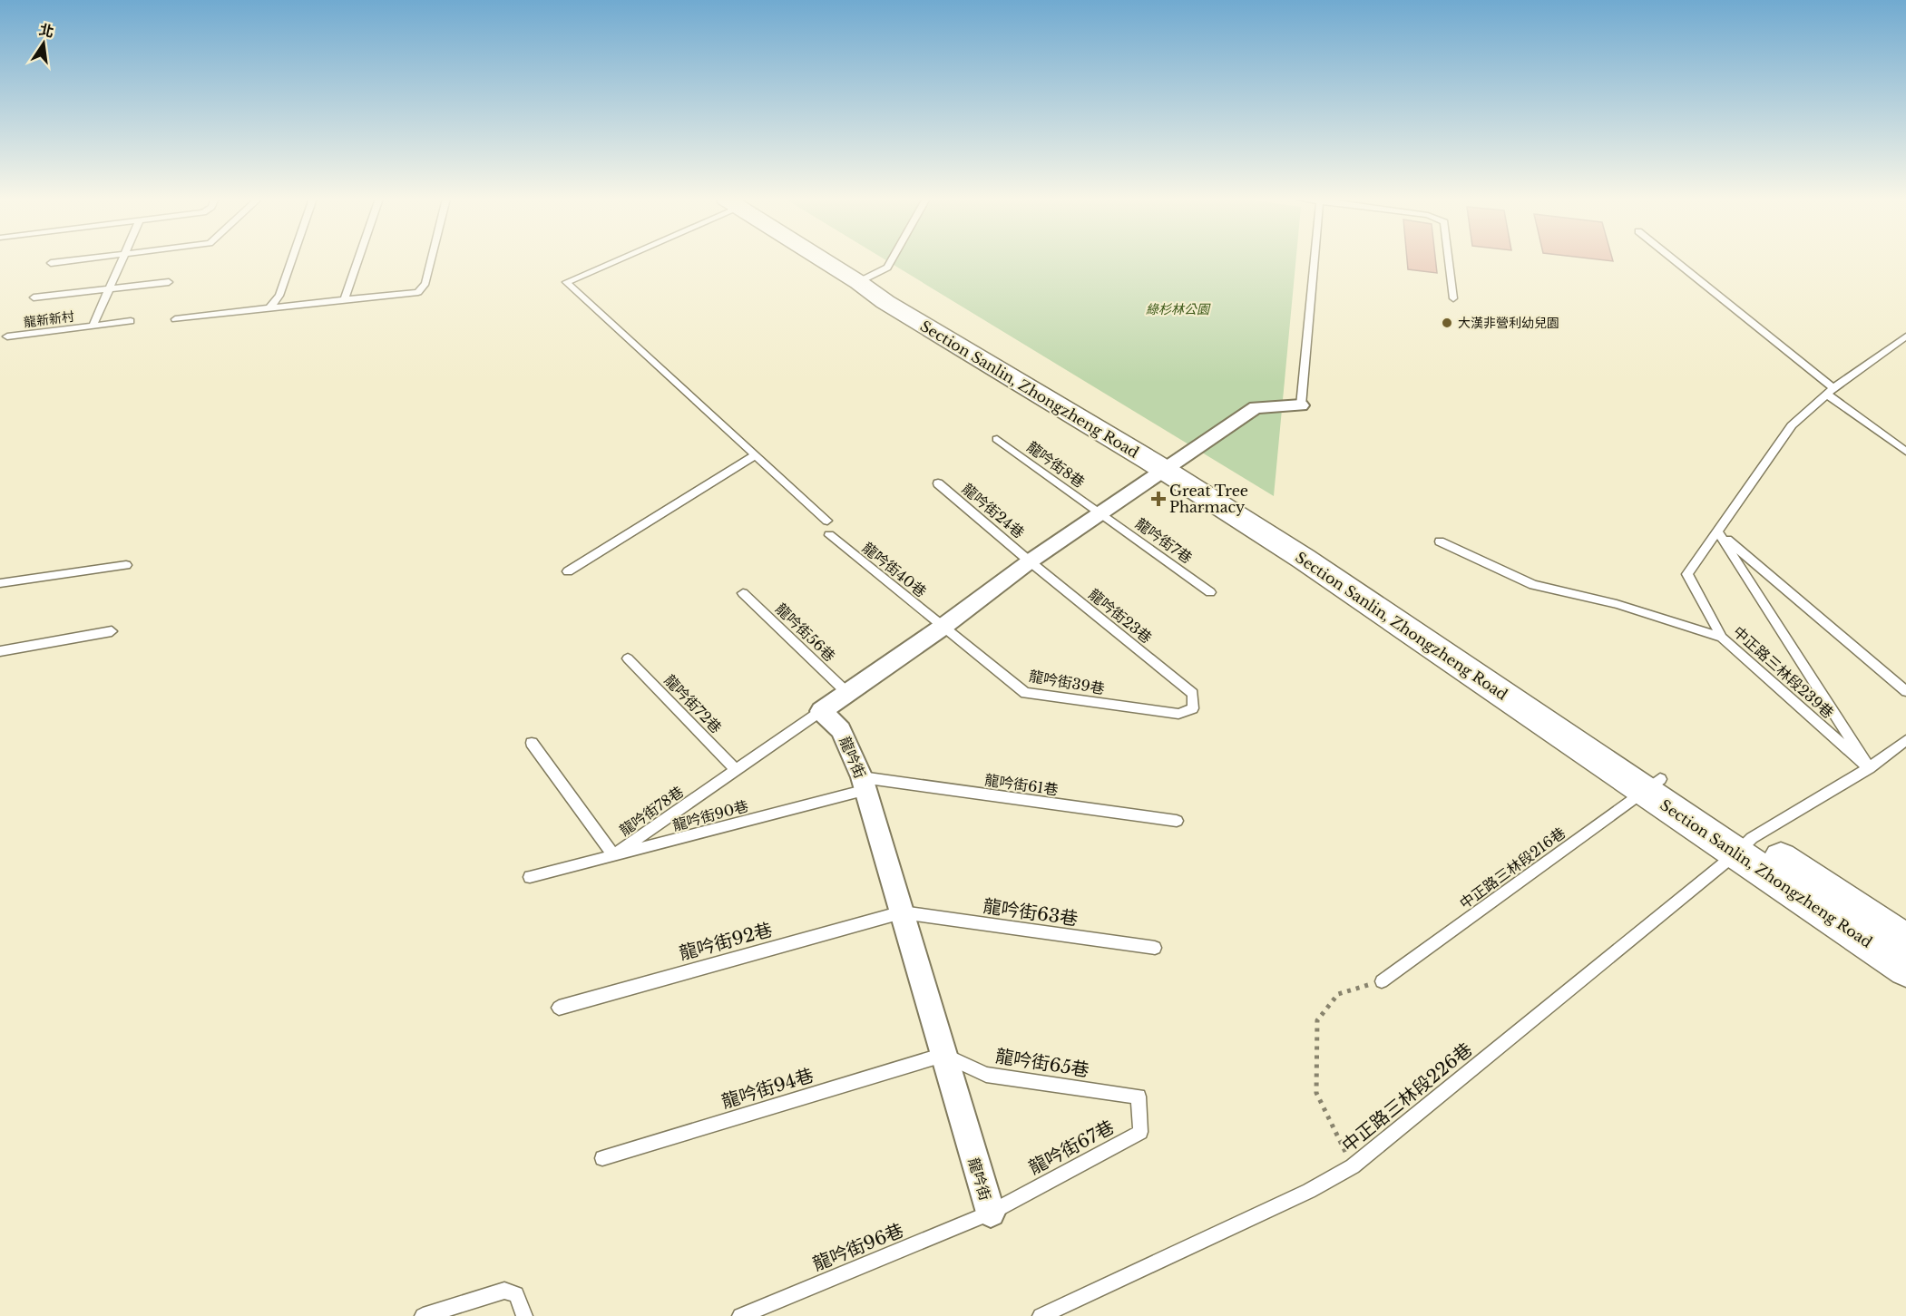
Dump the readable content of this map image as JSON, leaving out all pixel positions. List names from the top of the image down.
{
  "streets": {
    "main road": ["Section Sanlin, Zhongzheng Road"],
    "street": ["龍吟街"],
    "lane": [
      "龍新新村",
      "龍吟街8巷",
      "龍吟街24巷",
      "龍吟街7巷",
      "龍吟街40巷",
      "龍吟街23巷",
      "龍吟街56巷",
      "中正路三林段239巷",
      "龍吟街39巷",
      "龍吟街72巷",
      "龍吟街61巷",
      "龍吟街78巷",
      "龍吟街90巷",
      "中正路三林段216巷",
      "龍吟街63巷",
      "龍吟街92巷",
      "龍吟街65巷",
      "龍吟街94巷",
      "中正路三林段226巷",
      "龍吟街67巷",
      "龍吟街96巷"
    ]
  },
  "crossings": [
    ["Section Sanlin, Zhongzheng Road", "中正路三林段216巷"],
    ["Section Sanlin, Zhongzheng Road", "中正路三林段226巷"],
    ["龍吟街8巷", "龍吟街7巷"],
    ["龍吟街24巷", "龍吟街23巷"],
    ["龍吟街40巷", "龍吟街39巷"],
    ["龍吟街23巷", "龍吟街39巷"],
    ["龍吟街72巷", "龍吟街78巷"],
    ["龍吟街", "龍吟街61巷"],
    ["龍吟街", "龍吟街78巷"],
    ["龍吟街", "龍吟街90巷"],
    ["龍吟街", "龍吟街63巷"],
    ["龍吟街", "龍吟街92巷"],
    ["龍吟街", "龍吟街65巷"],
    ["龍吟街", "龍吟街94巷"],
    ["龍吟街", "龍吟街67巷"],
    ["龍吟街", "龍吟街96巷"],
    ["龍吟街61巷", "龍吟街90巷"],
    ["龍吟街78巷", "龍吟街90巷"],
    ["龍吟街63巷", "龍吟街92巷"],
    ["龍吟街65巷", "龍吟街94巷"],
    ["龍吟街65巷", "龍吟街67巷"],
    ["龍吟街67巷", "龍吟街96巷"]
  ],
  "parks": ["綠杉林公園"],
  "places": {
    "other": ["大漢非營利幼兒園"],
    "health": ["Great Tree Pharmacy"]
  },
  "north": "top"
}
